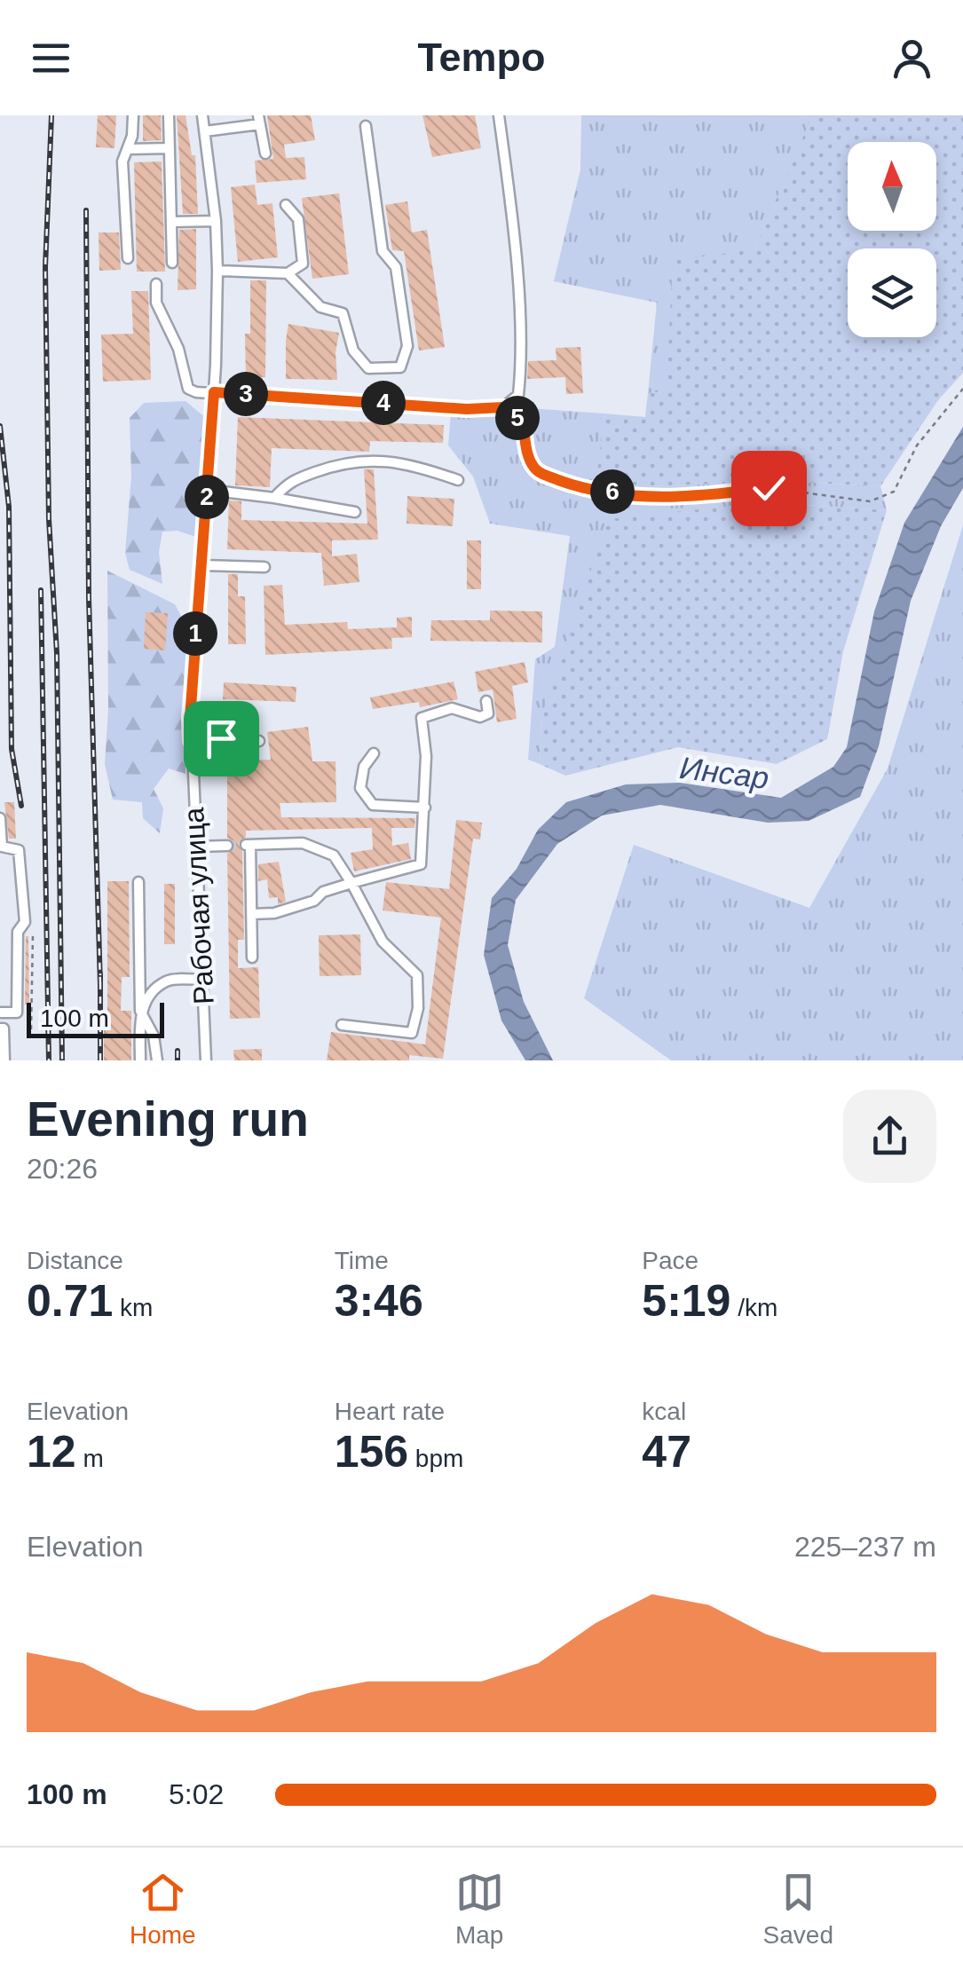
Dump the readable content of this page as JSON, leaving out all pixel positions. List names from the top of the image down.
{
  "streets": {
    "street": ["Рабочая улица"]
  },
  "water": ["Инсар"],
  "scale_bar": "100 m",
  "north": "top",
  "page": {
    "header": "Tempo",
    "pins": [
      "3",
      "4",
      "5",
      "6",
      "2",
      "1"
    ],
    "scale": "100 m",
    "heading": ["Evening run", "20:26"],
    "stats": [
      ["Distance", "0.71 km"],
      ["Time", "3:46"],
      ["Pace", "5:19 /km"],
      ["Elevation", "12 m"],
      ["Heart rate", "156 bpm"],
      ["kcal", "47"]
    ],
    "chart": ["Elevation", "225–237 m"],
    "list": [
      {
        "name": "100 m",
        "note": "5:02"
      }
    ],
    "tabs": ["Home", "Map", "Saved"]
  }
}
